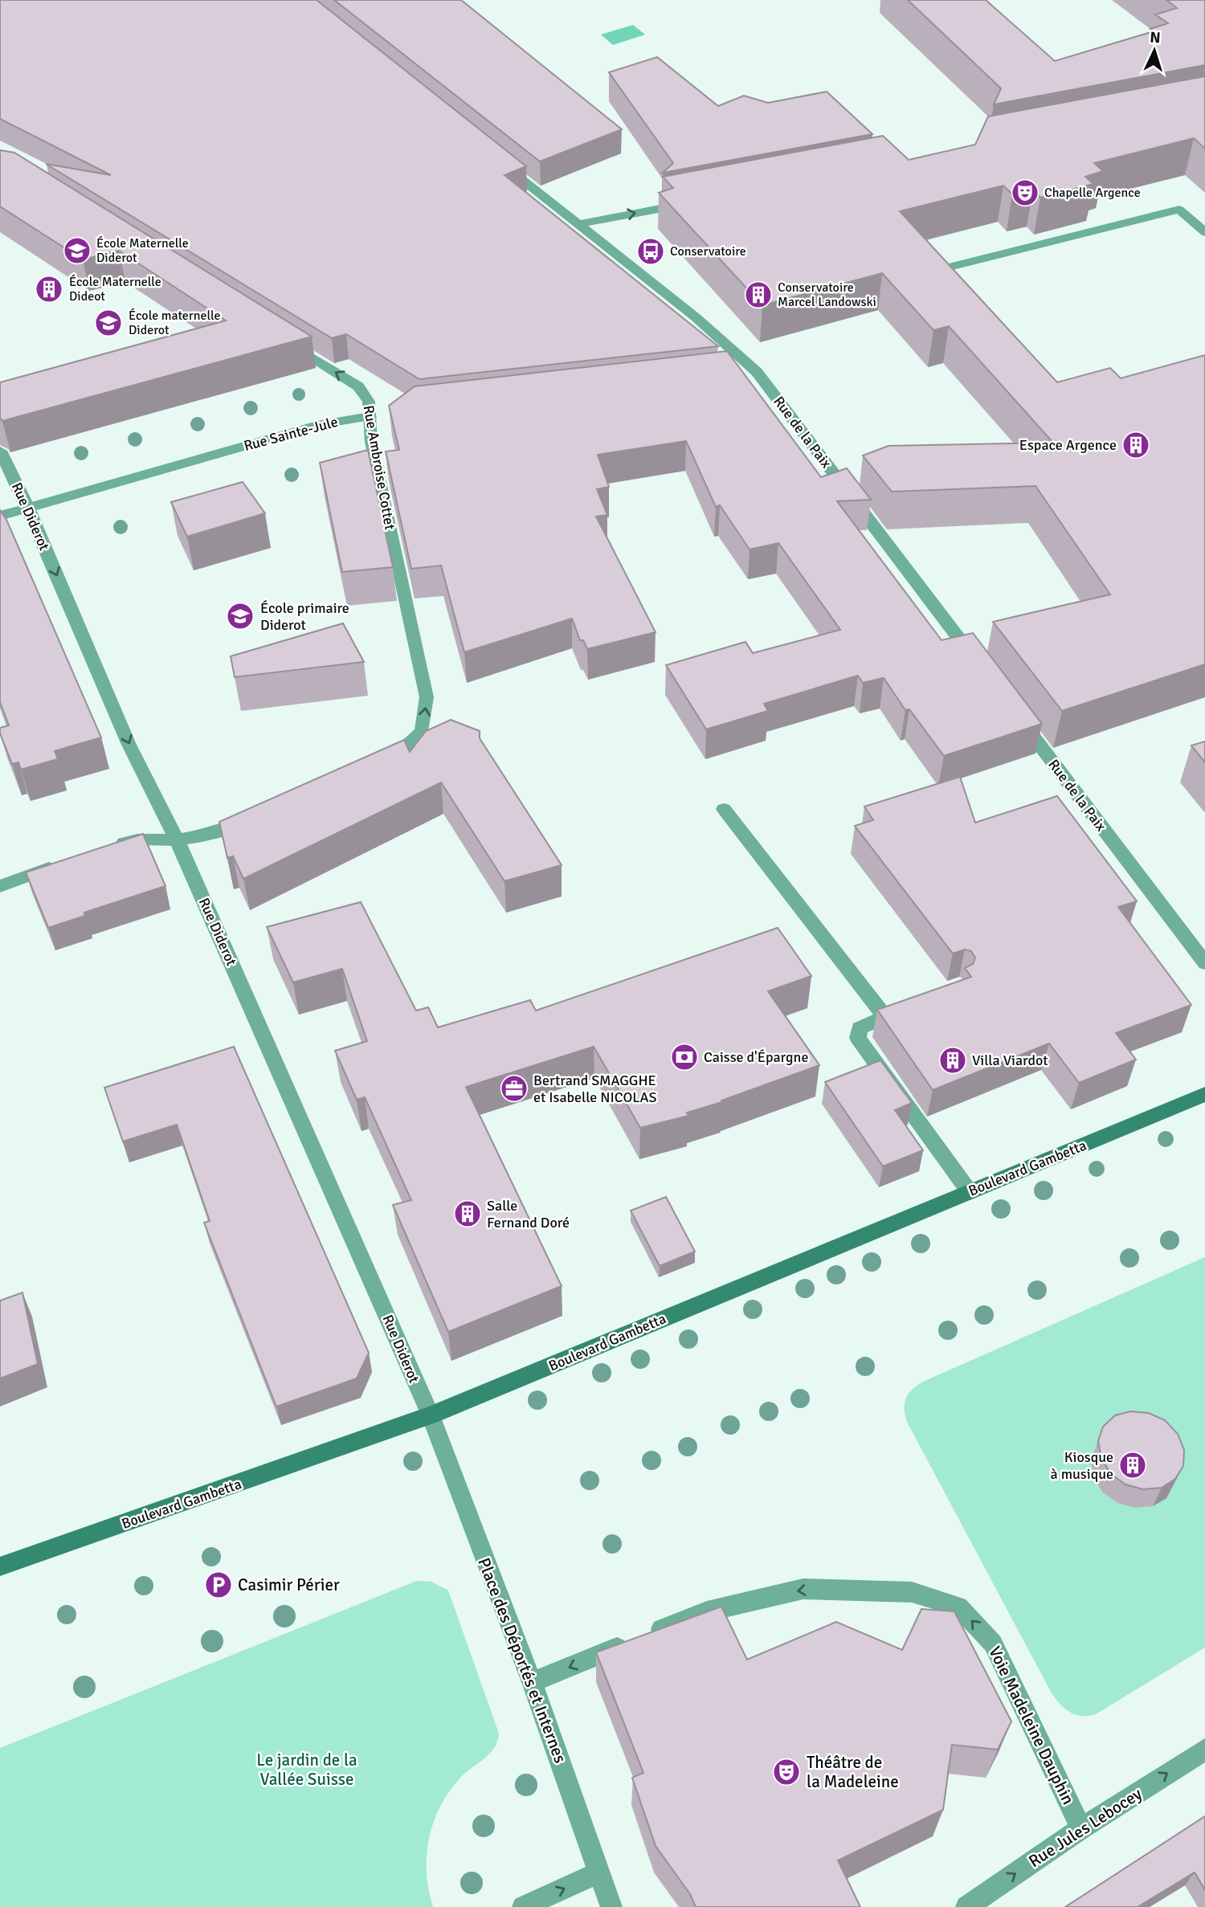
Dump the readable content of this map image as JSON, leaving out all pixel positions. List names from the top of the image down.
{
  "streets": {
    "main road": ["Boulevard Gambetta"],
    "street": [
      "Rue de la Paix",
      "Rue Sainte-Jule",
      "Rue Ambroise Cottet",
      "Rue Diderot",
      "Place des Déportés et Internes",
      "Voie Madeleine Dauphin",
      "Rue Jules Lebocey"
    ]
  },
  "crossings": [
    ["Rue Sainte-Jule", "Rue Ambroise Cottet"],
    ["Rue Sainte-Jule", "Rue Diderot"],
    ["Rue Diderot", "Boulevard Gambetta"],
    ["Rue Diderot", "Place des Déportés et Internes"],
    ["Boulevard Gambetta", "Place des Déportés et Internes"],
    ["Place des Déportés et Internes", "Voie Madeleine Dauphin"],
    ["Voie Madeleine Dauphin", "Rue Jules Lebocey"]
  ],
  "one_way": ["Rue Ambroise Cottet", "Voie Madeleine Dauphin", "Rue Jules Lebocey"],
  "parks": ["Le jardin de la Vallée Suisse"],
  "places": {
    "theatre": ["Chapelle Argence", "Théâtre de la Madeleine"],
    "school or university": ["École Maternelle Diderot", "École maternelle Diderot", "École primaire Diderot"],
    "bus stop": ["Conservatoire"],
    "building": [
      "École Maternelle Dideot",
      "Conservatoire Marcel Landowski",
      "Espace Argence",
      "Villa Viardot",
      "Salle Fernand Doré",
      "Kiosque à musique"
    ],
    "bank": ["Caisse d'Épargne"],
    "office": ["Bertrand SMAGGHE et Isabelle NICOLAS"],
    "parking": ["Casimir Périer"]
  },
  "north": "top"
}
